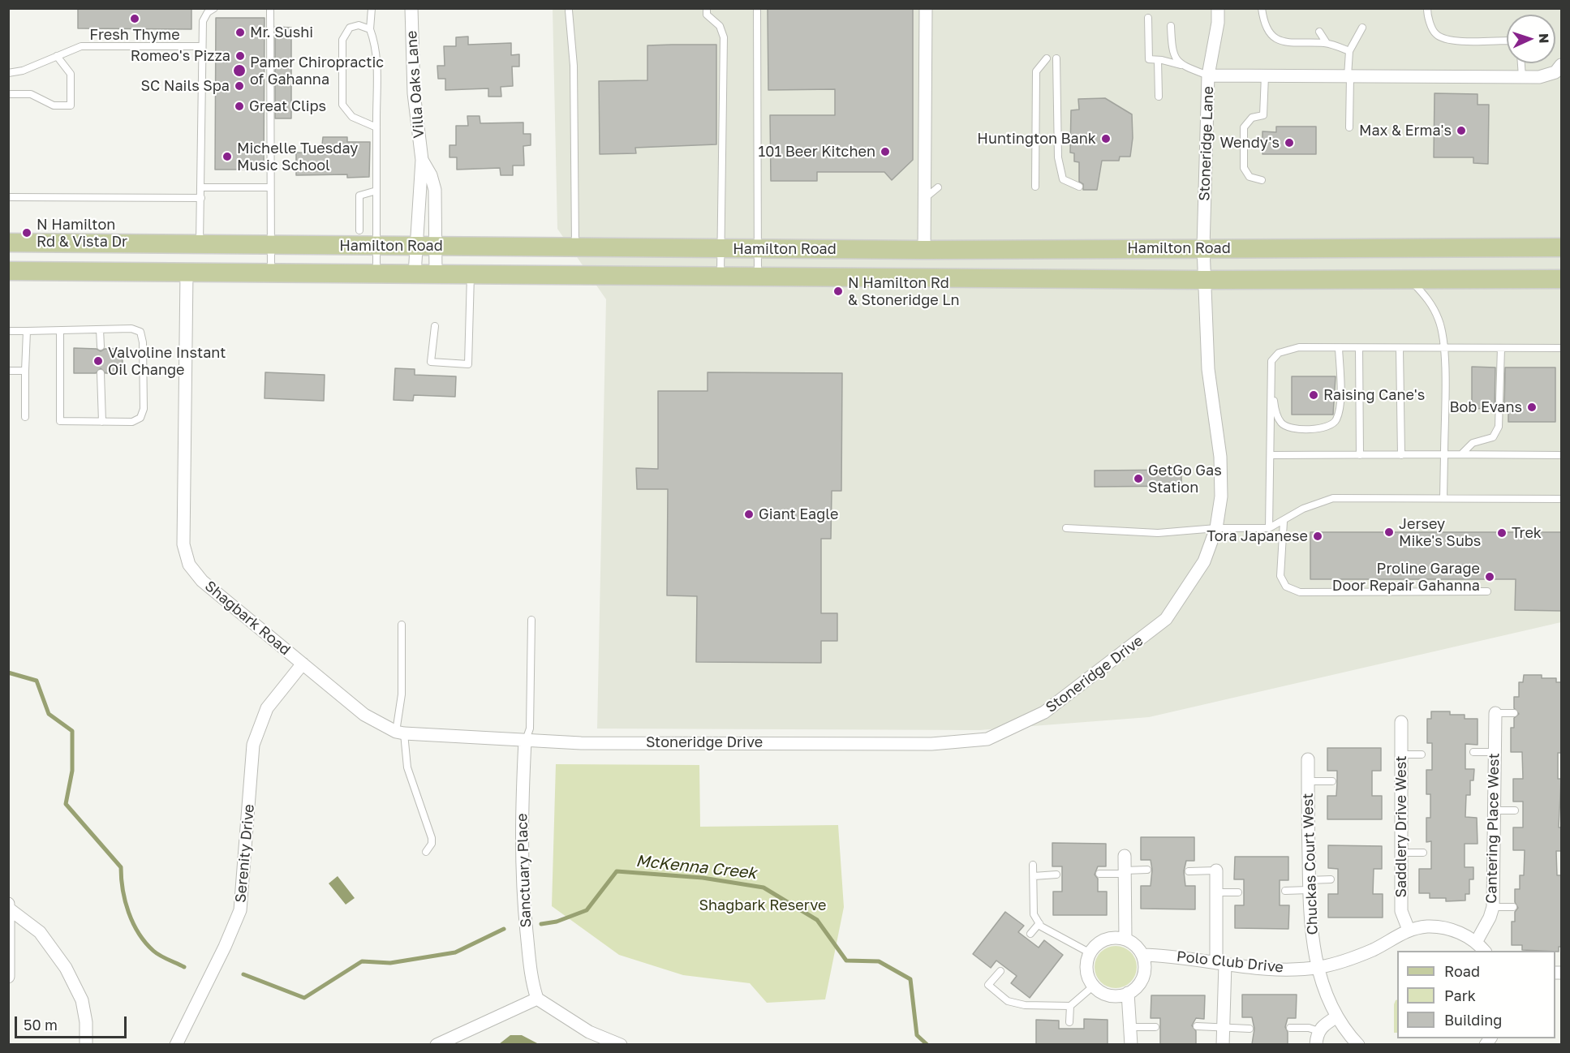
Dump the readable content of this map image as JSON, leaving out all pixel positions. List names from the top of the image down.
{
  "streets": {
    "main road": ["Hamilton Road"],
    "street": [
      "Villa Oaks Lane",
      "Stoneridge Lane",
      "Shagbark Road",
      "Stoneridge Drive",
      "Saddlery Drive West",
      "Cantering Place West",
      "Serenity Drive",
      "Chuckas Court West",
      "Sanctuary Place",
      "Polo Club Drive"
    ]
  },
  "crossings": [
    ["Villa Oaks Lane", "Hamilton Road"],
    ["Stoneridge Lane", "Hamilton Road"],
    ["Stoneridge Lane", "Stoneridge Drive"],
    ["Hamilton Road", "Shagbark Road"],
    ["Hamilton Road", "Stoneridge Drive"],
    ["Shagbark Road", "Stoneridge Drive"],
    ["Shagbark Road", "Serenity Drive"],
    ["Shagbark Road", "Sanctuary Place"],
    ["Saddlery Drive West", "Polo Club Drive"],
    ["Cantering Place West", "Polo Club Drive"],
    ["Chuckas Court West", "Polo Club Drive"]
  ],
  "water": ["McKenna Creek"],
  "parks": ["Shagbark Reserve"],
  "places": [
    "Fresh Thyme",
    "Mr. Sushi",
    "Romeo's Pizza",
    "Pamer Chiropractic of Gahanna",
    "SC Nails Spa",
    "Great Clips",
    "Max & Erma's",
    "Huntington Bank",
    "Wendy's",
    "101 Beer Kitchen",
    "Michelle Tuesday Music School",
    "N Hamilton Rd & Vista Dr",
    "N Hamilton Rd & Stoneridge Ln",
    "Valvoline Instant Oil Change",
    "Raising Cane's",
    "Bob Evans",
    "GetGo Gas Station",
    "Giant Eagle",
    "Jersey Mike's Subs",
    "Trek",
    "Tora Japanese",
    "Proline Garage Door Repair Gahanna"
  ],
  "legend": ["Road", "Park", "Building"],
  "scale_bar": "50 m",
  "north": "right"
}
